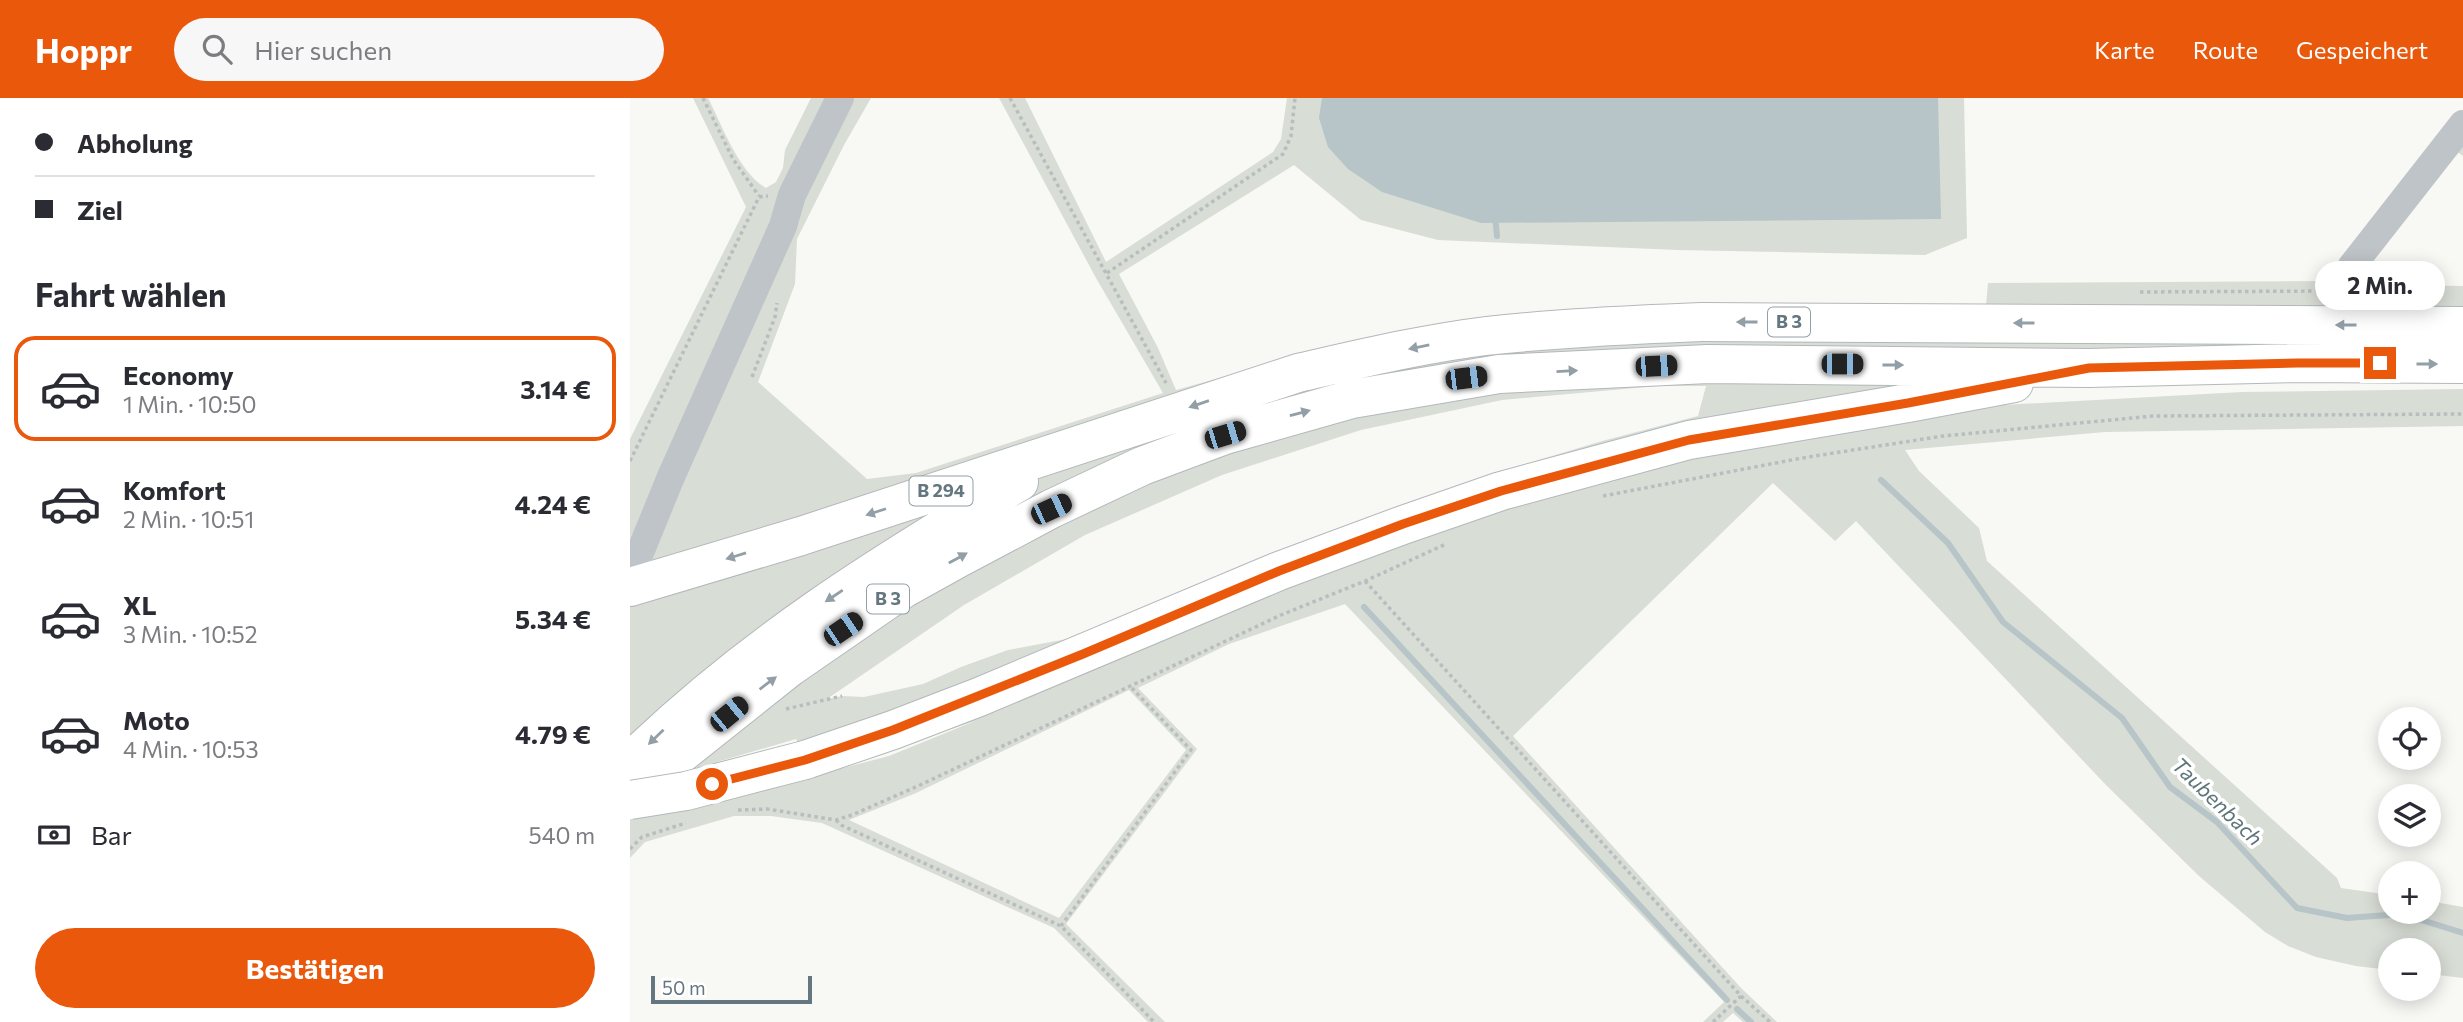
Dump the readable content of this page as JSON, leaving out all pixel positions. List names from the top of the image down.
{
  "streets": {
    "highway": ["B 3", "B 294"]
  },
  "crossings": [
    ["B 3", "B 294"]
  ],
  "water": ["Taubenbach"],
  "scale_bar": "50 m",
  "page": {
    "header": "Hoppr",
    "search": "Hier suchen",
    "nav": ["Karte", "Route", "Gespeichert"],
    "banner": ["Abholung", "Ziel"],
    "heading": "Fahrt wählen",
    "bubble": "2 Min.",
    "list": [
      {
        "name": "Economy",
        "note": "1 Min. · 10:50",
        "value": "3.14 €"
      },
      {
        "name": "Komfort",
        "note": "2 Min. · 10:51",
        "value": "4.24 €"
      },
      {
        "name": "XL",
        "note": "3 Min. · 10:52",
        "value": "5.34 €"
      },
      {
        "name": "Moto",
        "note": "4 Min. · 10:53",
        "value": "4.79 €"
      }
    ],
    "map_buttons": ["+", "−"],
    "pay": ["Bar", "540 m"],
    "buttons": "Bestätigen",
    "scale": "50 m"
  }
}
